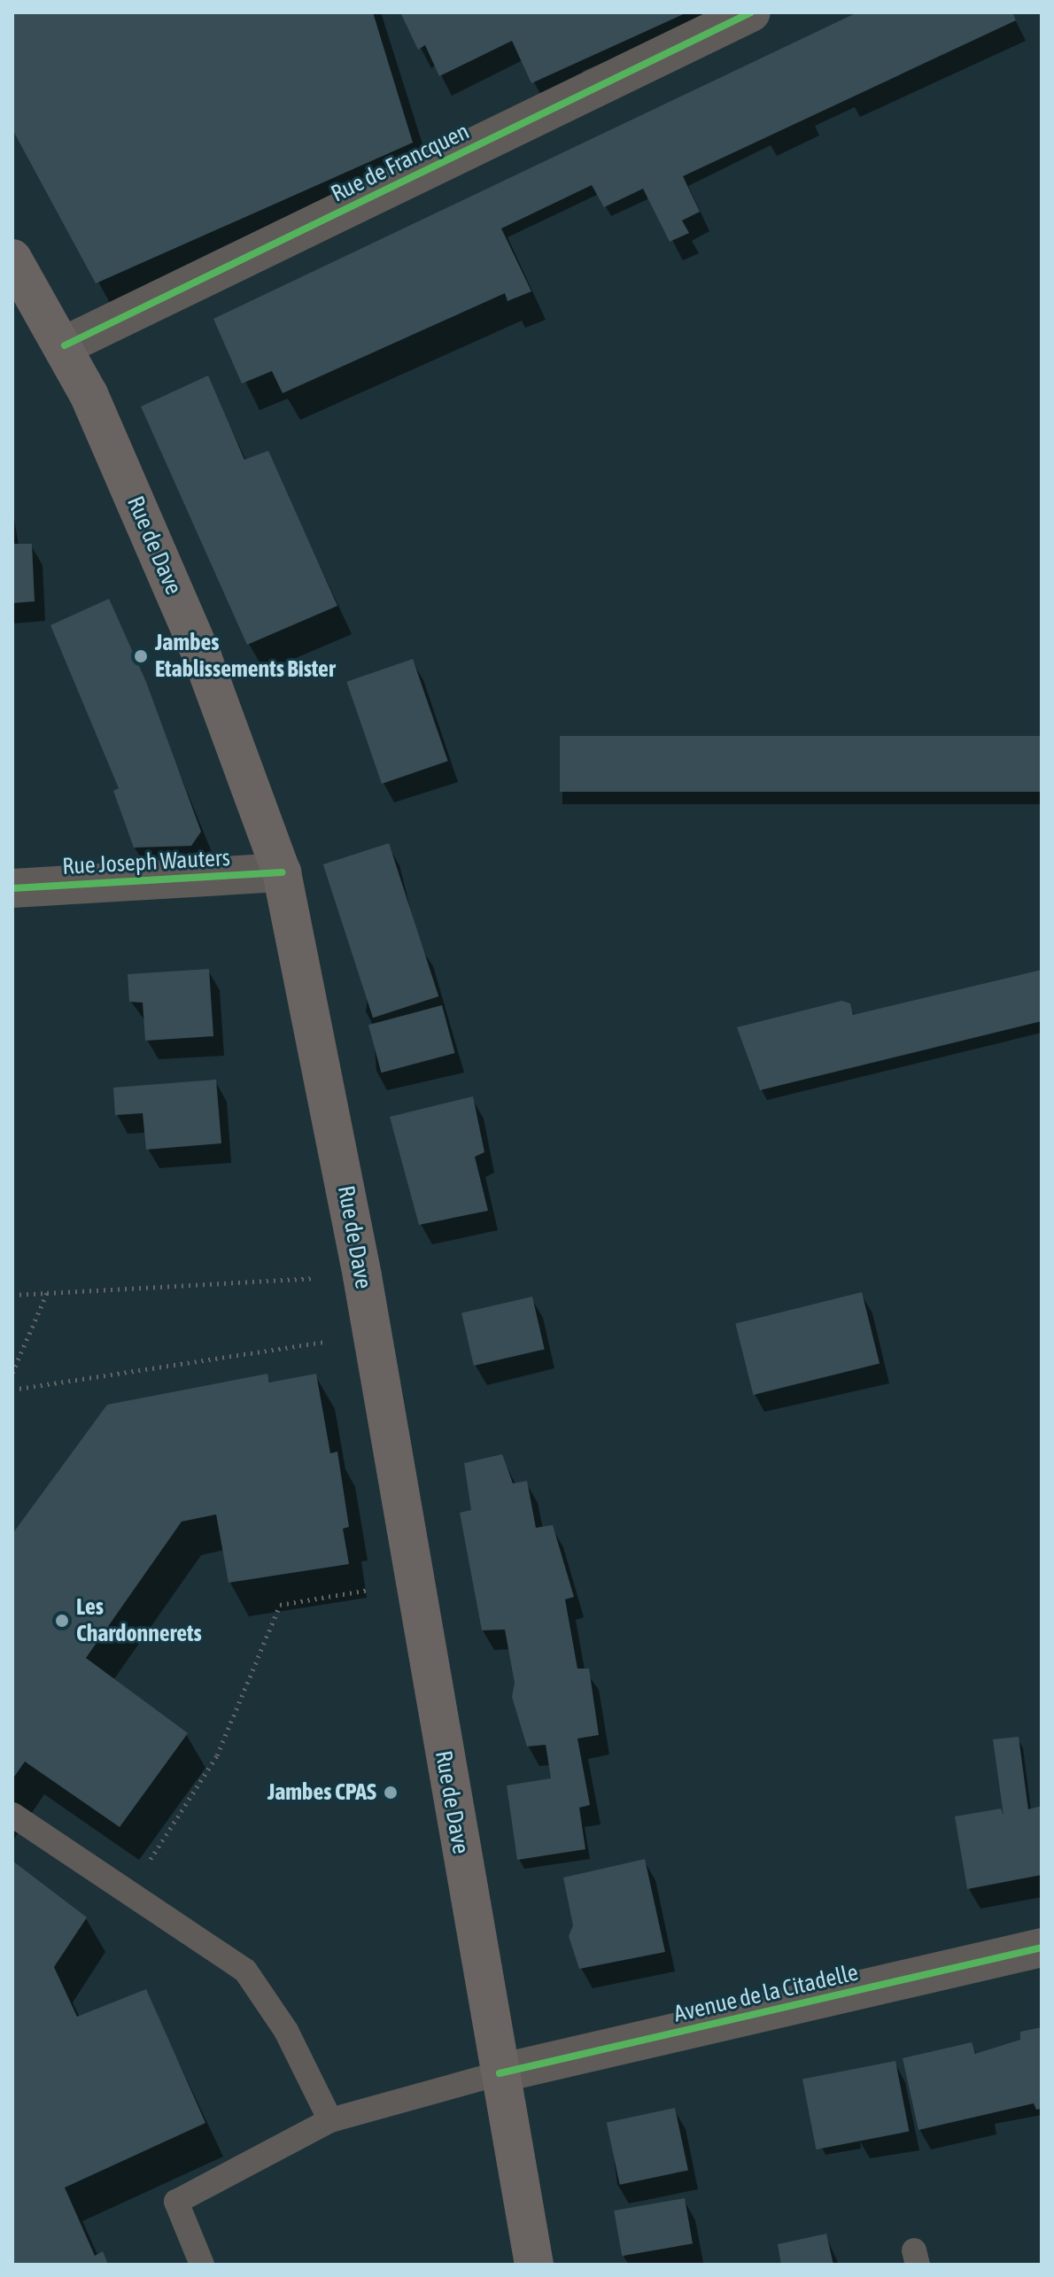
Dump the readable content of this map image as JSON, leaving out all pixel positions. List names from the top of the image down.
{
  "streets": {
    "main road": ["Rue de Dave"],
    "street": ["Rue de Francquen", "Rue Joseph Wauters", "Avenue de la Citadelle"]
  },
  "crossings": [
    ["Rue de Francquen", "Rue de Dave"],
    ["Rue de Dave", "Rue Joseph Wauters"],
    ["Rue de Dave", "Avenue de la Citadelle"]
  ],
  "places": ["Jambes Etablissements Bister", "Les Chardonnerets", "Jambes CPAS"]
}
